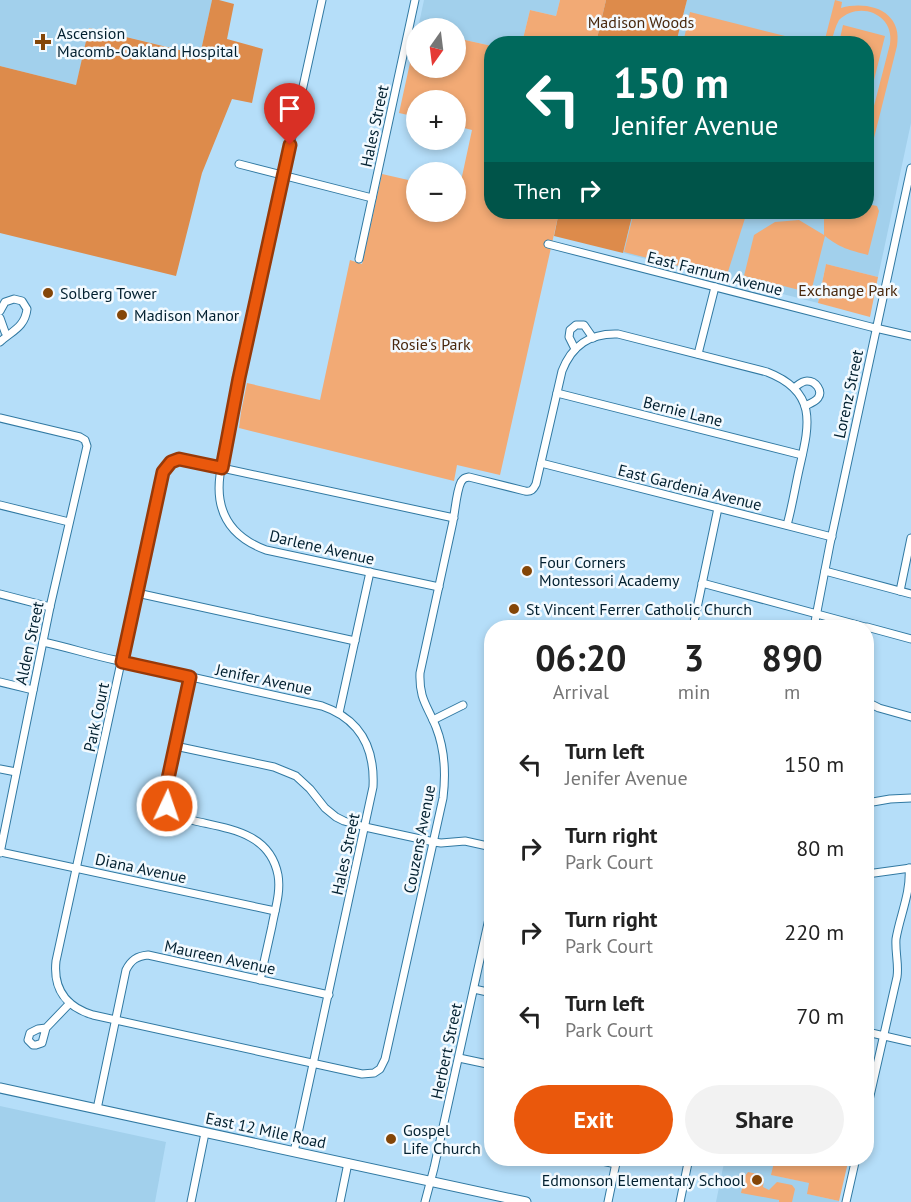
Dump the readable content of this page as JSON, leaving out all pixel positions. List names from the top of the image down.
{
  "streets": {
    "main road": ["East 12 Mile Road"],
    "street": [
      "Hales Street",
      "East Farnum Avenue",
      "Lorenz Street",
      "Bernie Lane",
      "East Gardenia Avenue",
      "Darlene Avenue",
      "Alden Street",
      "Jenifer Avenue",
      "Park Court",
      "Couzens Avenue",
      "Diana Avenue",
      "Maureen Avenue",
      "Herbert Street"
    ]
  },
  "crossings": [
    ["Hales Street", "Jenifer Avenue"],
    ["Hales Street", "Couzens Avenue"],
    ["Hales Street", "Maureen Avenue"],
    ["Hales Street", "East 12 Mile Road"],
    ["East Farnum Avenue", "Lorenz Street"],
    ["Lorenz Street", "East Gardenia Avenue"],
    ["East Gardenia Avenue", "Couzens Avenue"],
    ["Darlene Avenue", "Park Court"],
    ["Darlene Avenue", "Couzens Avenue"],
    ["Alden Street", "Jenifer Avenue"],
    ["Alden Street", "Diana Avenue"],
    ["Jenifer Avenue", "Park Court"],
    ["Park Court", "Diana Avenue"],
    ["Herbert Street", "East 12 Mile Road"]
  ],
  "parks": ["Madison Woods", "Exchange Park", "Rosie's Park"],
  "places": {
    "health": ["Ascension Macomb-Oakland Hospital"],
    "other": [
      "Solberg Tower",
      "Madison Manor",
      "Four Corners Montessori Academy",
      "St Vincent Ferrer Catholic Church",
      "Gospel Life Church",
      "Edmonson Elementary School"
    ]
  },
  "north": "bottom",
  "page": {
    "map_buttons": ["+", "−"],
    "turn": ["150 m", "Jenifer Avenue"],
    "then": "Then",
    "eta": [
      "06:20",
      "Arrival",
      "3",
      "min",
      "890",
      "m"
    ],
    "list": [
      {
        "name": "Turn left",
        "note": "Jenifer Avenue",
        "value": "150 m"
      },
      {
        "name": "Turn right",
        "note": "Park Court",
        "value": "80 m"
      },
      {
        "name": "Turn right",
        "note": "Park Court",
        "value": "220 m"
      },
      {
        "name": "Turn left",
        "note": "Park Court",
        "value": "70 m"
      }
    ],
    "buttons": ["Exit", "Share"]
  }
}
